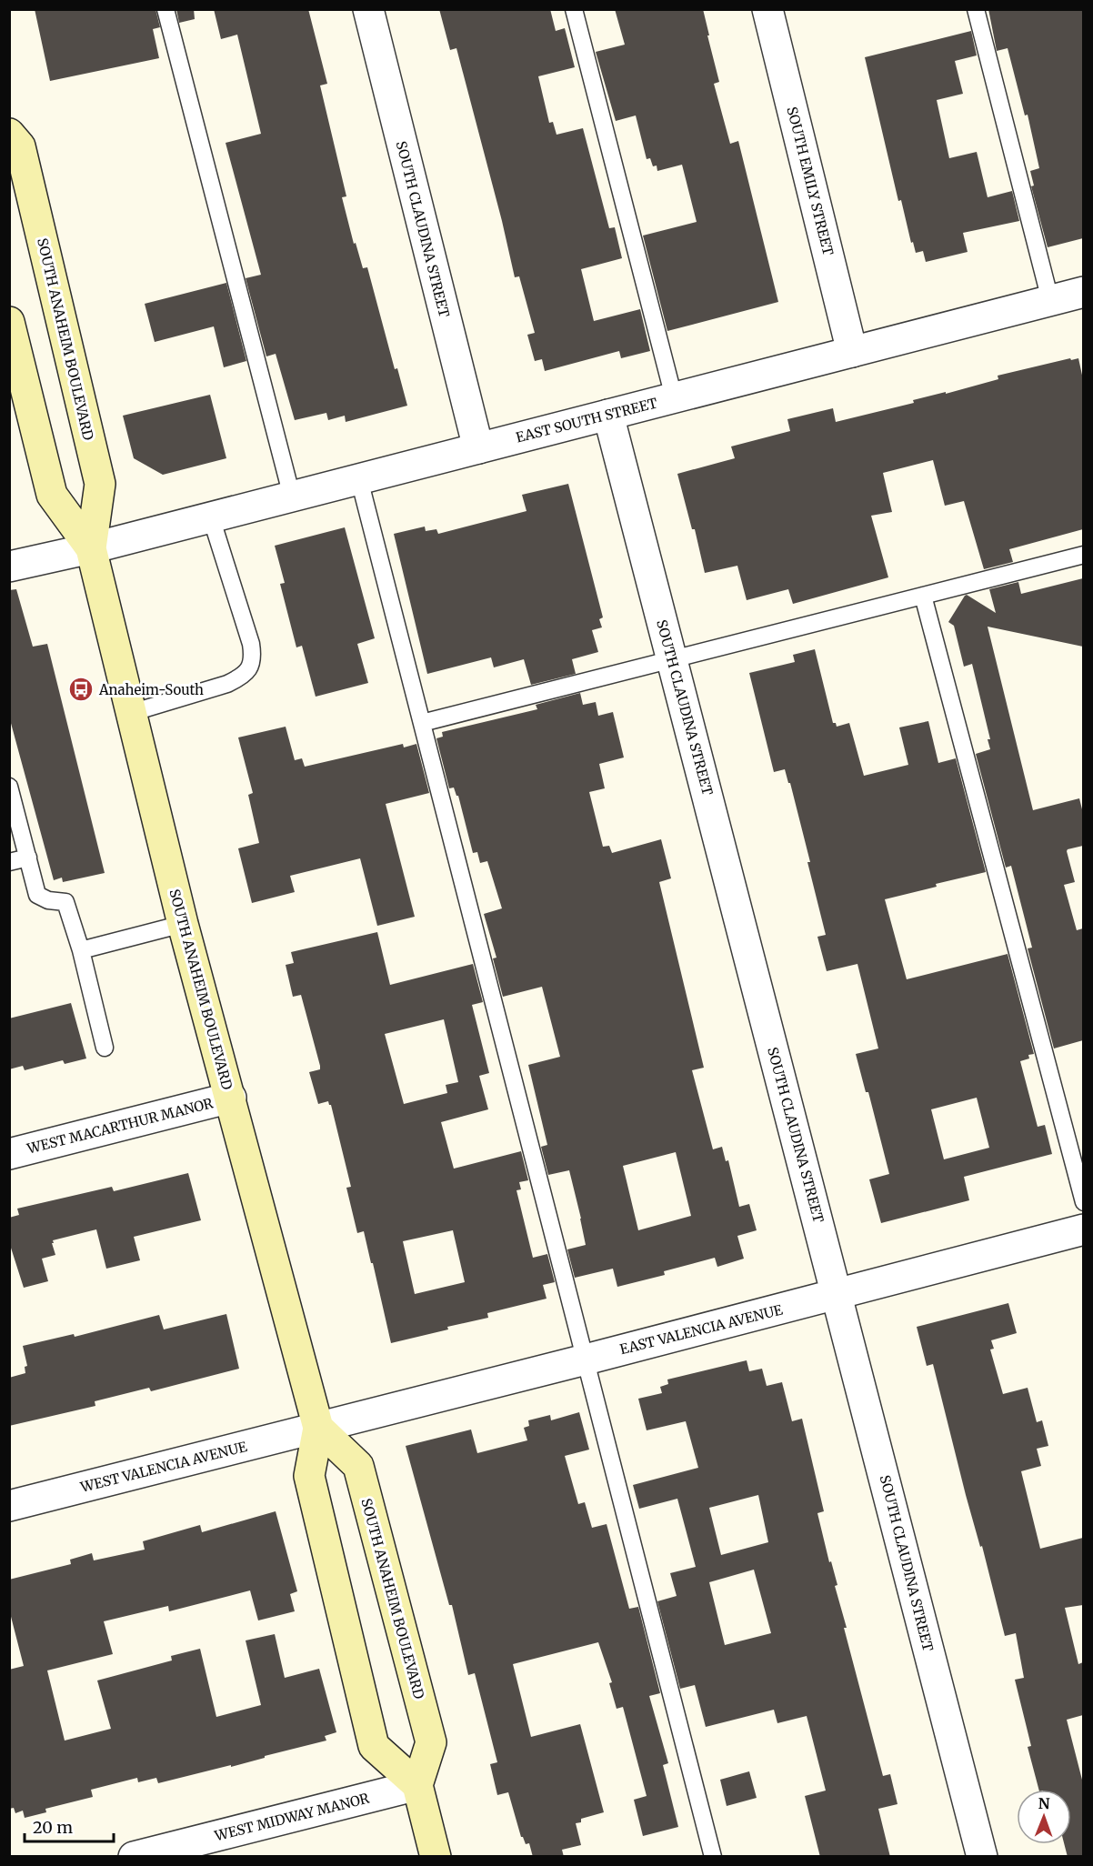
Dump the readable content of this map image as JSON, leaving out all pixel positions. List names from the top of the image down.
{
  "streets": {
    "main road": ["SOUTH ANAHEIM BOULEVARD"],
    "street": [
      "SOUTH EMILY STREET",
      "SOUTH CLAUDINA STREET",
      "EAST SOUTH STREET",
      "WEST MACARTHUR MANOR",
      "EAST VALENCIA AVENUE",
      "WEST VALENCIA AVENUE",
      "WEST MIDWAY MANOR"
    ]
  },
  "crossings": [
    ["SOUTH EMILY STREET", "EAST SOUTH STREET"],
    ["SOUTH CLAUDINA STREET", "EAST SOUTH STREET"],
    ["SOUTH CLAUDINA STREET", "EAST VALENCIA AVENUE"],
    ["SOUTH ANAHEIM BOULEVARD", "EAST SOUTH STREET"],
    ["SOUTH ANAHEIM BOULEVARD", "WEST MACARTHUR MANOR"],
    ["SOUTH ANAHEIM BOULEVARD", "EAST VALENCIA AVENUE"],
    ["SOUTH ANAHEIM BOULEVARD", "WEST VALENCIA AVENUE"],
    ["SOUTH ANAHEIM BOULEVARD", "WEST MIDWAY MANOR"],
    ["EAST VALENCIA AVENUE", "WEST VALENCIA AVENUE"]
  ],
  "places": {
    "bus stop": ["Anaheim-South"]
  },
  "scale_bar": "20 m",
  "north": "top"
}
